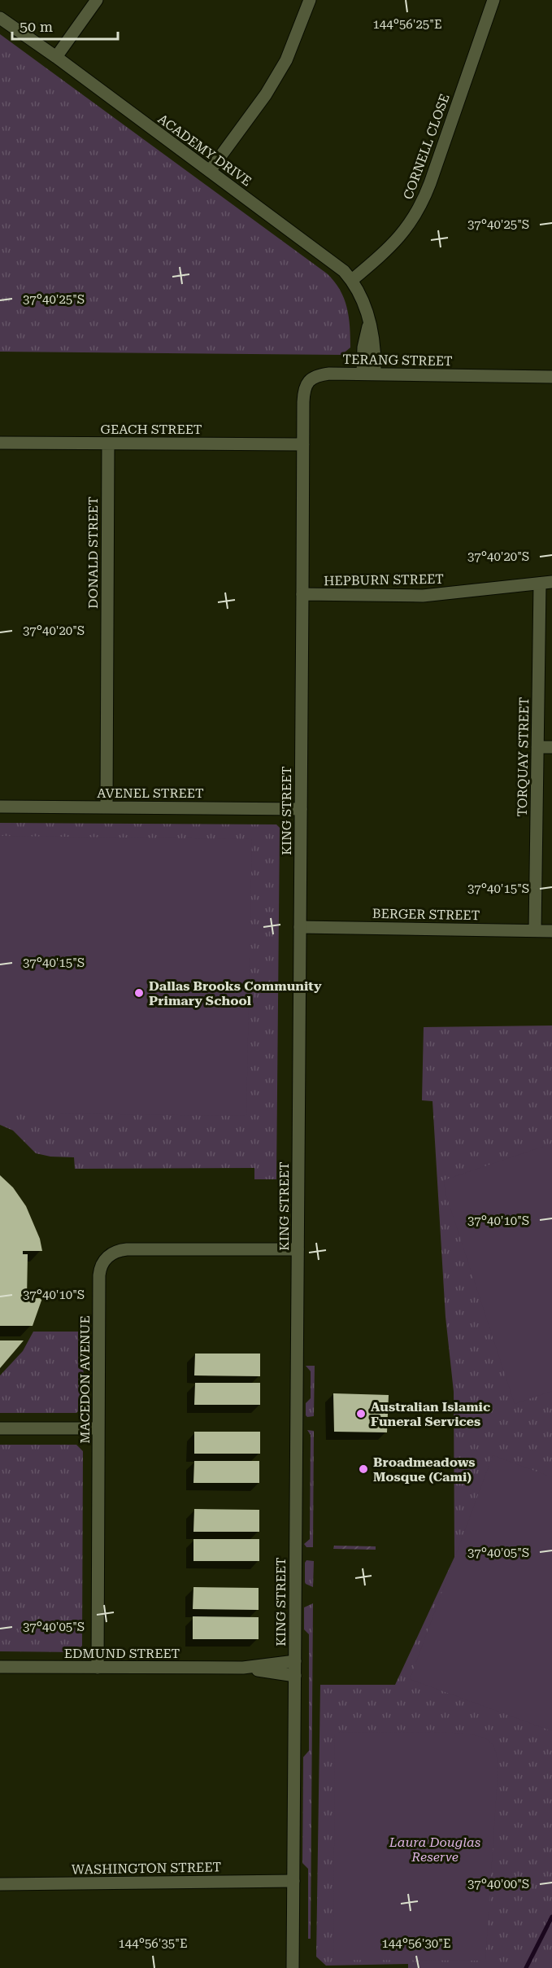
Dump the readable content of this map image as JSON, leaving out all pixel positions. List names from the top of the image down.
{
  "streets": {
    "street": [
      "CORNELL CLOSE",
      "ACADEMY DRIVE",
      "TERANG STREET",
      "GEACH STREET",
      "DONALD STREET",
      "HEPBURN STREET",
      "TORQUAY STREET",
      "AVENEL STREET",
      "KING STREET",
      "BERGER STREET",
      "MACEDON AVENUE",
      "EDMUND STREET",
      "WASHINGTON STREET"
    ]
  },
  "crossings": [
    ["CORNELL CLOSE", "ACADEMY DRIVE"],
    ["ACADEMY DRIVE", "TERANG STREET"],
    ["TERANG STREET", "GEACH STREET"],
    ["TERANG STREET", "KING STREET"],
    ["GEACH STREET", "DONALD STREET"],
    ["GEACH STREET", "KING STREET"],
    ["DONALD STREET", "AVENEL STREET"],
    ["HEPBURN STREET", "TORQUAY STREET"],
    ["HEPBURN STREET", "KING STREET"],
    ["TORQUAY STREET", "BERGER STREET"],
    ["AVENEL STREET", "KING STREET"],
    ["KING STREET", "BERGER STREET"],
    ["KING STREET", "MACEDON AVENUE"],
    ["KING STREET", "EDMUND STREET"],
    ["KING STREET", "WASHINGTON STREET"],
    ["MACEDON AVENUE", "EDMUND STREET"]
  ],
  "parks": ["Laura Douglas Reserve"],
  "places": ["Dallas Brooks Community Primary School", "Australian Islamic Funeral Services", "Broadmeadows Mosque (Cami)"],
  "scale_bar": "50 m",
  "coordinates": [
    "144°56'25\"E",
    "37°40'25\"S",
    "37°40'20\"S",
    "37°40'15\"S",
    "37°40'10\"S",
    "37°40'05\"S",
    "37°40'00\"S",
    "144°56'35\"E",
    "144°56'30\"E"
  ]
}
